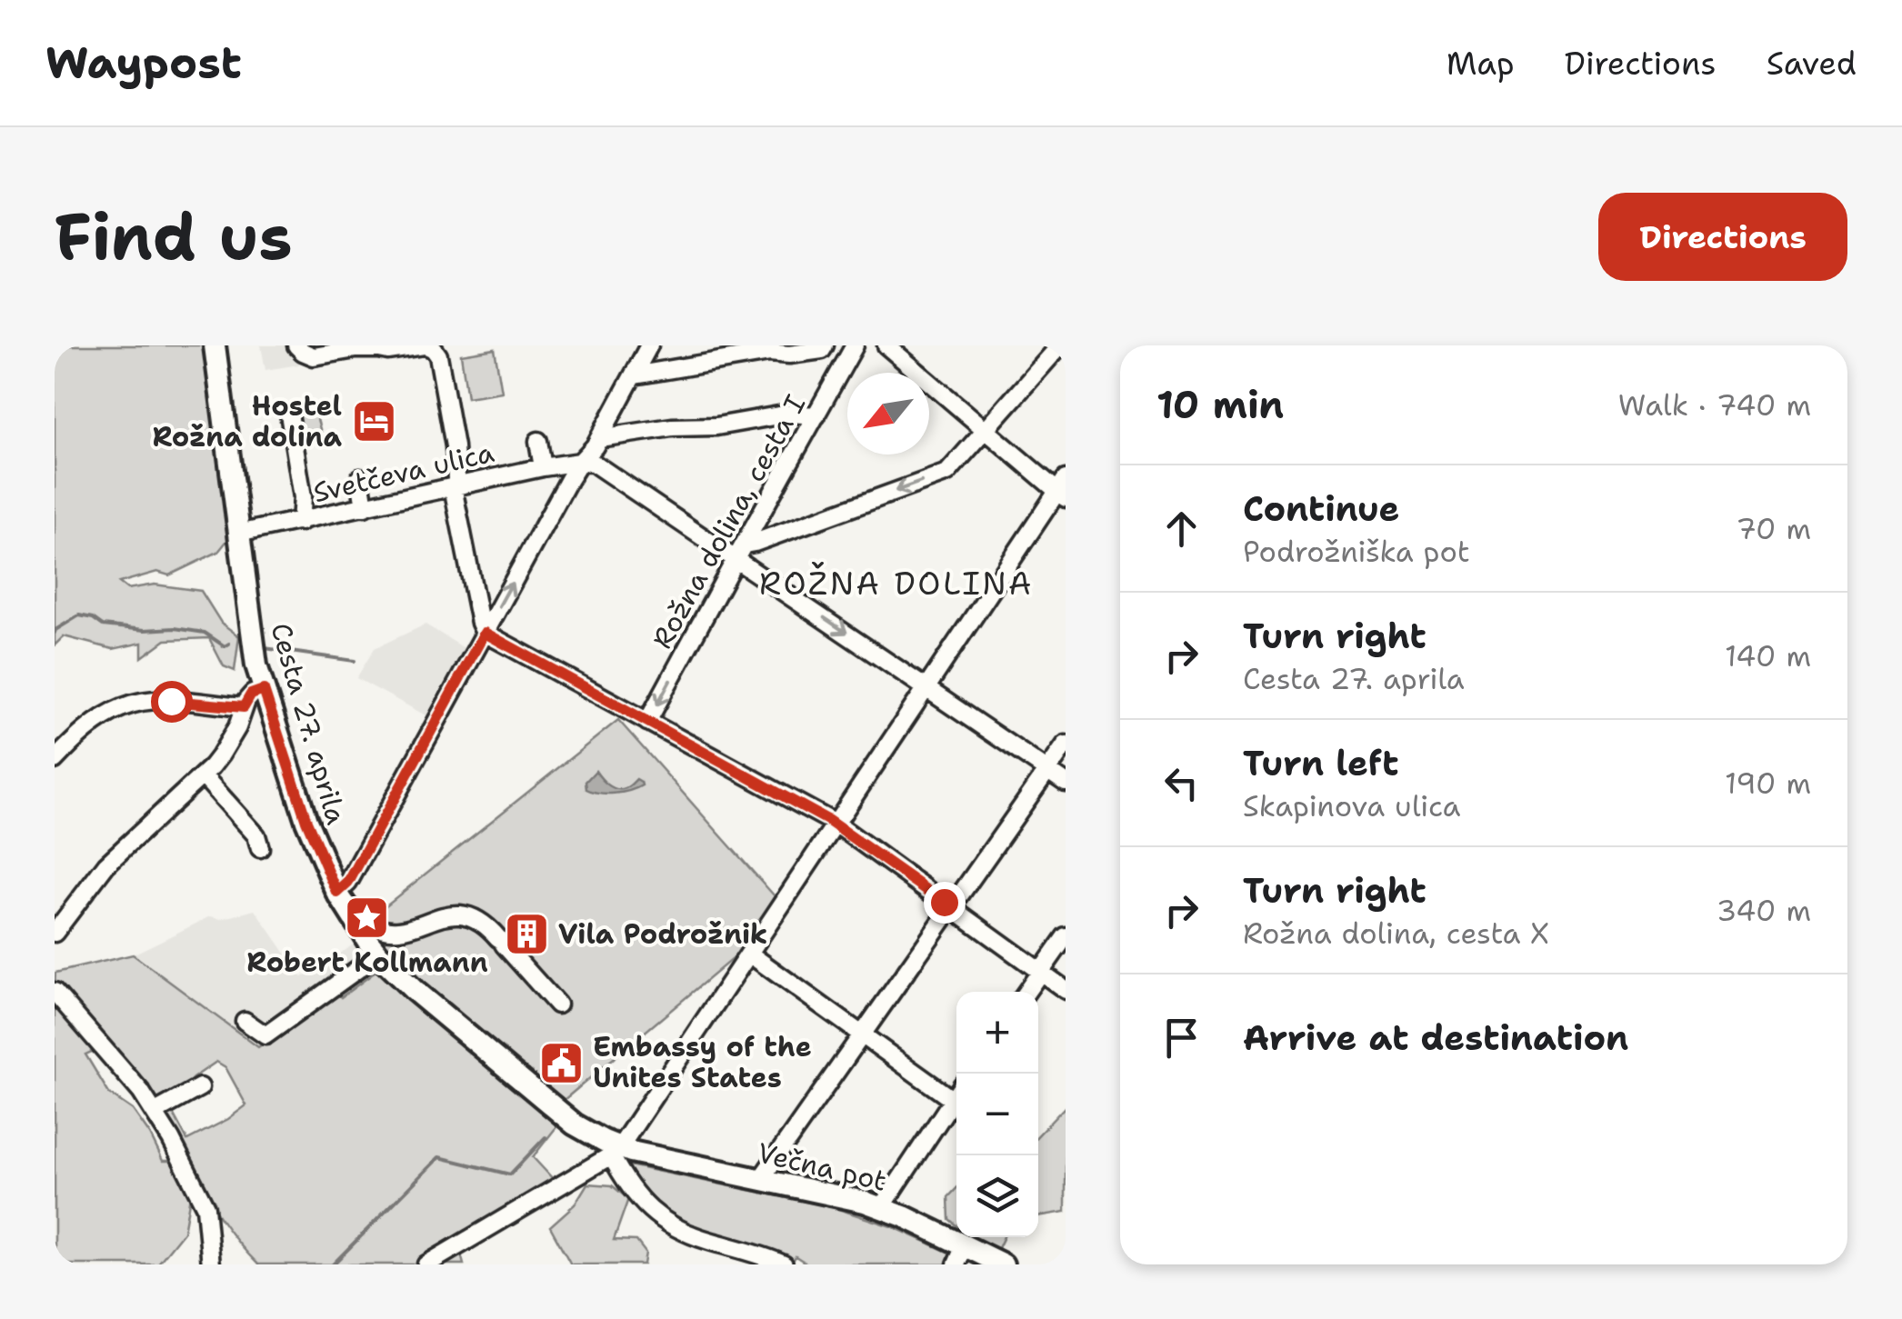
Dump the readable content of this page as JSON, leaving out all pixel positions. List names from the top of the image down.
{
  "streets": {
    "main road": ["Cesta 27. aprila", "Večna pot"],
    "street": ["Svetčeva ulica", "Rožna dolina, cesta I"]
  },
  "crossings": [
    ["Svetčeva ulica", "Cesta 27. aprila"],
    ["Cesta 27. aprila", "Večna pot"]
  ],
  "one_way": ["Rožna dolina, cesta I"],
  "districts": ["ROŽNA DOLINA"],
  "places": {
    "hotel": ["Hostel Rožna dolina"],
    "place": ["Robert Kollmann"],
    "building": ["Vila Podrožnik"],
    "public building": ["Embassy of the Unites States"]
  },
  "north": "bottom left",
  "page": {
    "header": "Waypost",
    "nav": ["Map", "Directions", "Saved"],
    "buttons": "Directions",
    "title": "Find us",
    "heading": ["10 min", "Walk · 740 m"],
    "list": [
      ["Continue", "Podrožniška pot", "70 m"],
      ["Turn right", "Cesta 27. aprila", "140 m"],
      ["Turn left", "Skapinova ulica", "190 m"],
      ["Turn right", "Rožna dolina, cesta X", "340 m"],
      "Arrive at destination"
    ],
    "map_buttons": ["+", "−"]
  }
}
